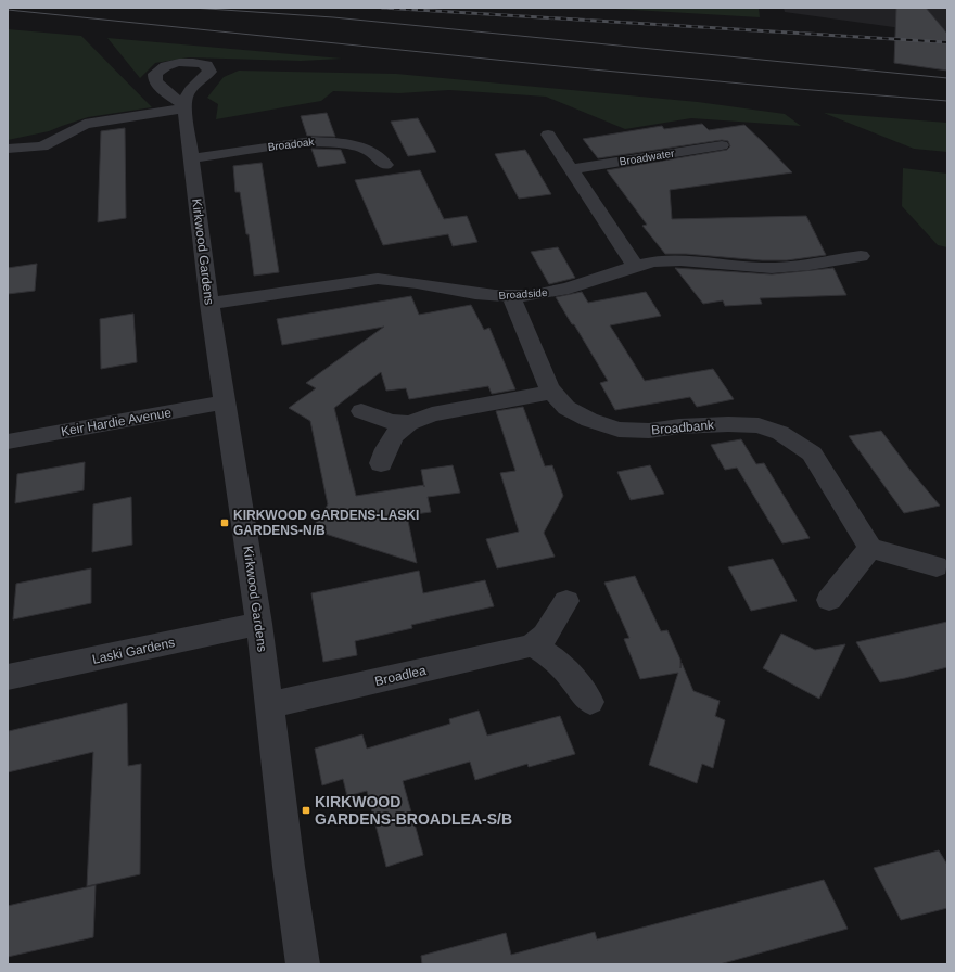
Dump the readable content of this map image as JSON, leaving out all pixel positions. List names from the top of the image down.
{
  "streets": {
    "street": [
      "Broadoak",
      "Broadwater",
      "Kirkwood Gardens",
      "Broadside",
      "Keir Hardie Avenue",
      "Broadbank",
      "Laski Gardens",
      "Broadlea"
    ]
  },
  "crossings": [
    ["Broadoak", "Kirkwood Gardens"],
    ["Kirkwood Gardens", "Broadside"],
    ["Kirkwood Gardens", "Keir Hardie Avenue"],
    ["Kirkwood Gardens", "Laski Gardens"],
    ["Kirkwood Gardens", "Broadlea"],
    ["Broadside", "Broadbank"]
  ],
  "places": {
    "transit": ["KIRKWOOD GARDENS-LASKI GARDENS-N/B", "KIRKWOOD GARDENS-BROADLEA-S/B"]
  }
}
